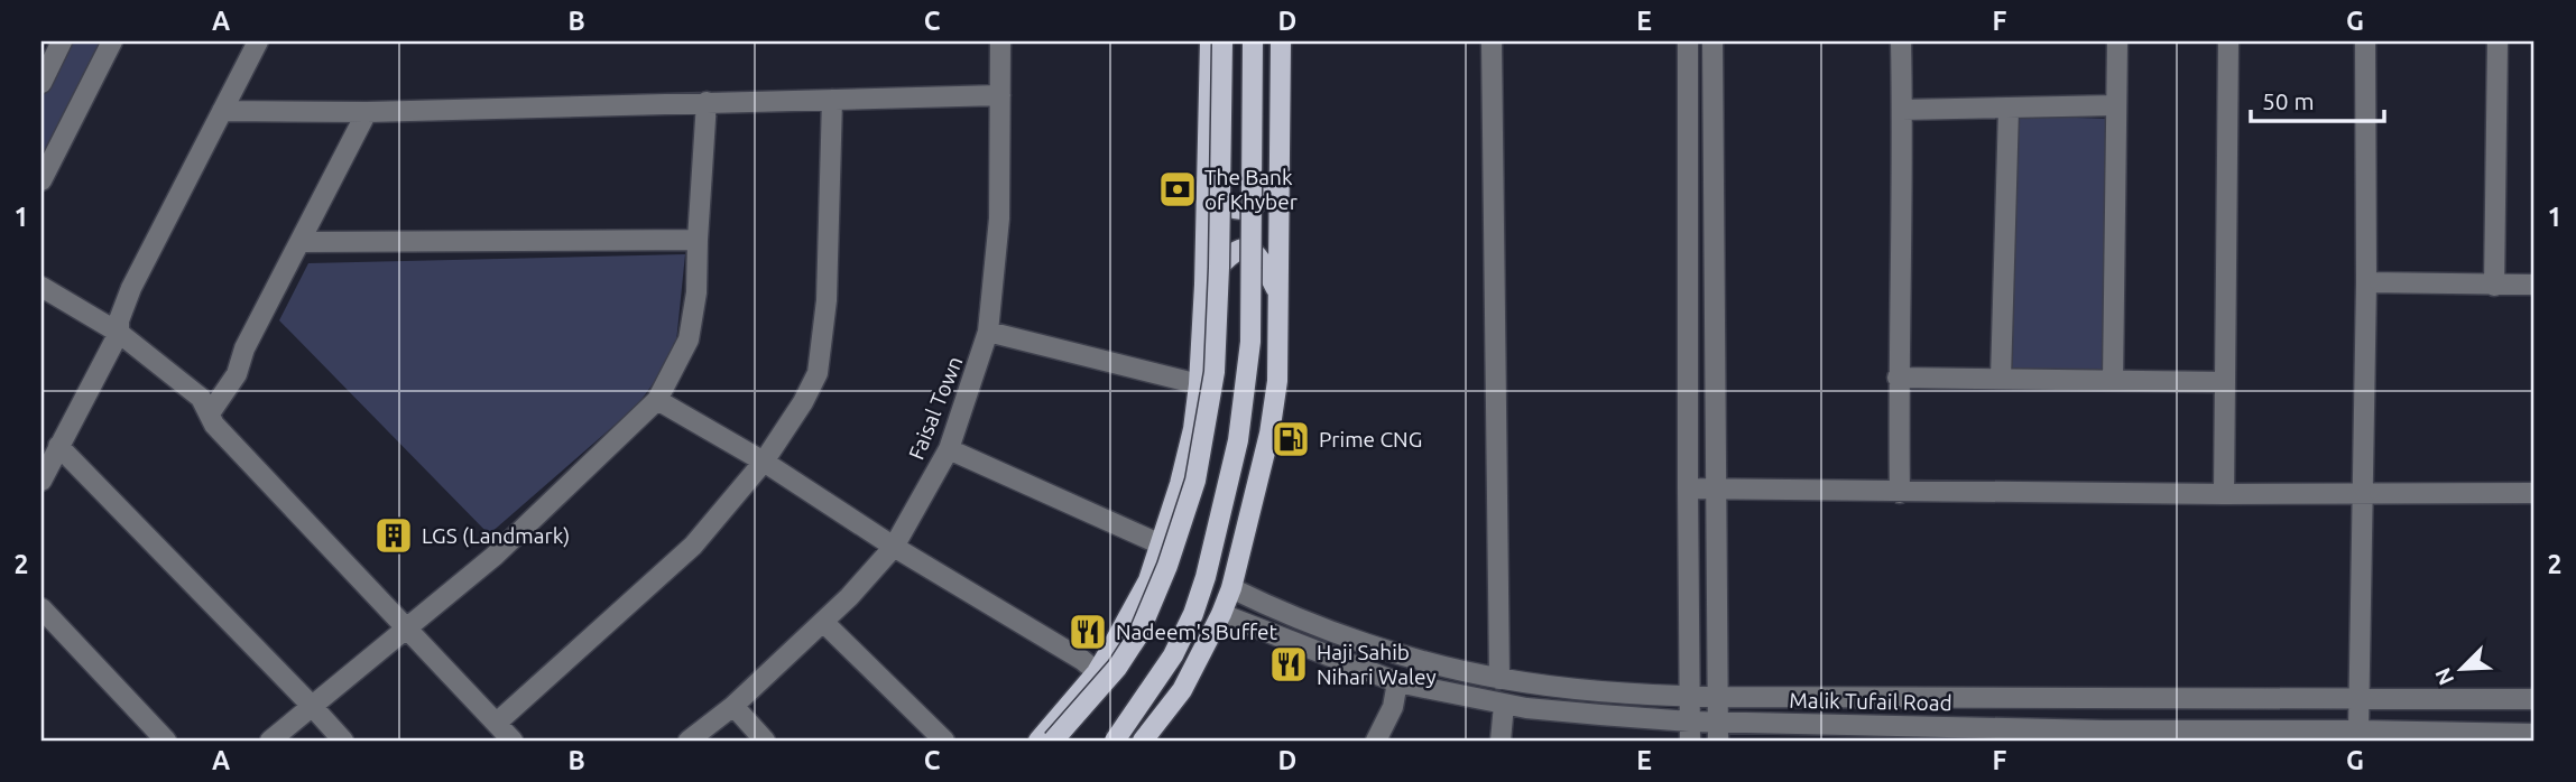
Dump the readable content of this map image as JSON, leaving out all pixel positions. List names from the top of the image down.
{
  "streets": {
    "street": ["Faisal Town", "Malik Tufail Road"]
  },
  "places": {
    "bank": ["The Bank of Khyber"],
    "fuel station": ["Prime CNG"],
    "building": ["LGS (Landmark)"],
    "restaurant": ["Nadeem's Buffet", "Haji Sahib Nihari Waley"]
  },
  "scale_bar": "50 m",
  "north": "bottom left",
  "grid": {
    "columns": [
      "A",
      "B",
      "C",
      "D",
      "E",
      "F",
      "G"
    ],
    "rows": ["1", "2"]
  }
}
